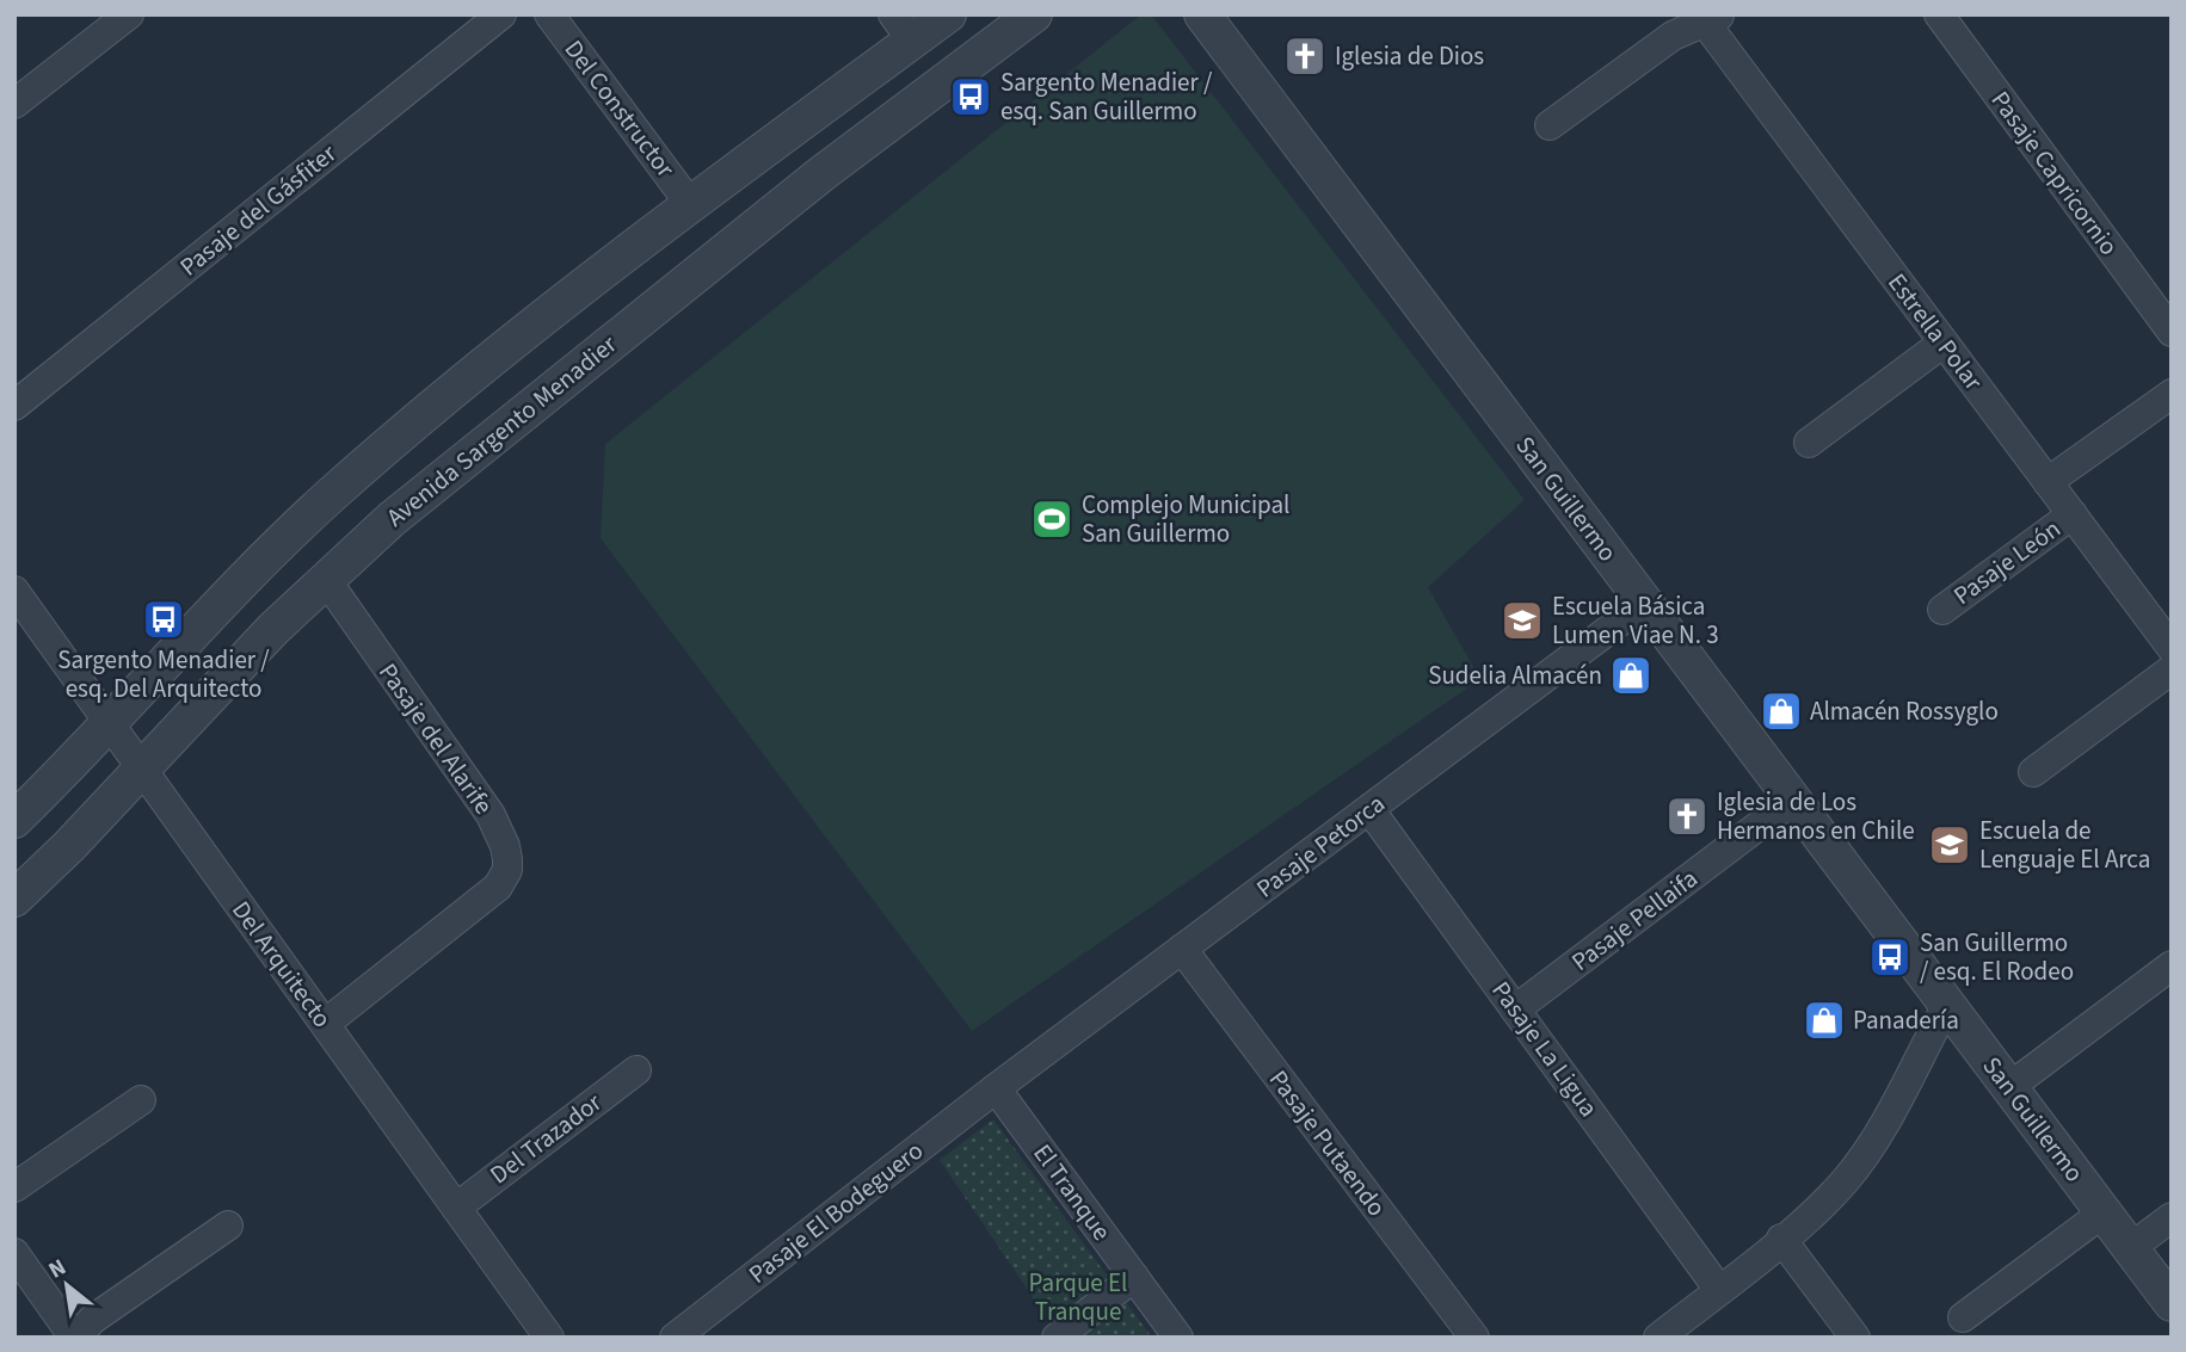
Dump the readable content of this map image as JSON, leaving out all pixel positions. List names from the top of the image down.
{
  "streets": {
    "street": [
      "Del Constructor",
      "Pasaje Capricornio",
      "Pasaje del Gásfiter",
      "Estrella Polar",
      "Avenida Sargento Menadier",
      "San Guillermo",
      "Pasaje León",
      "Pasaje del Alarife",
      "Pasaje Petorca",
      "Pasaje Pellaifa",
      "Del Arquitecto",
      "Pasaje La Ligua",
      "Del Trazador",
      "Pasaje Putaendo",
      "El Tranque",
      "Pasaje El Bodeguero"
    ]
  },
  "crossings": [
    ["Estrella Polar", "Pasaje León"],
    ["Avenida Sargento Menadier", "Pasaje del Alarife"],
    ["Avenida Sargento Menadier", "Del Arquitecto"],
    ["San Guillermo", "Pasaje Petorca"],
    ["San Guillermo", "Pasaje Pellaifa"],
    ["Pasaje del Alarife", "Del Arquitecto"],
    ["Pasaje Petorca", "Pasaje La Ligua"],
    ["Pasaje Petorca", "Pasaje Putaendo"],
    ["Pasaje Petorca", "El Tranque"],
    ["Pasaje Petorca", "Pasaje El Bodeguero"],
    ["Pasaje Pellaifa", "Pasaje La Ligua"],
    ["Del Arquitecto", "Del Trazador"],
    ["El Tranque", "Pasaje El Bodeguero"]
  ],
  "parks": ["Parque El Tranque"],
  "places": {
    "church": ["Iglesia de Dios", "Iglesia de Los Hermanos en Chile"],
    "bus stop": ["Sargento Menadier / esq. San Guillermo", "Sargento Menadier / esq. Del Arquitecto", "San Guillermo / esq. El Rodeo"],
    "sports": ["Complejo Municipal San Guillermo"],
    "school or university": ["Escuela Básica Lumen Viae N. 3", "Escuela de Lenguaje El Arca"],
    "shop": ["Sudelia Almacén", "Almacén Rossyglo", "Panadería"]
  },
  "north": "top left"
}
